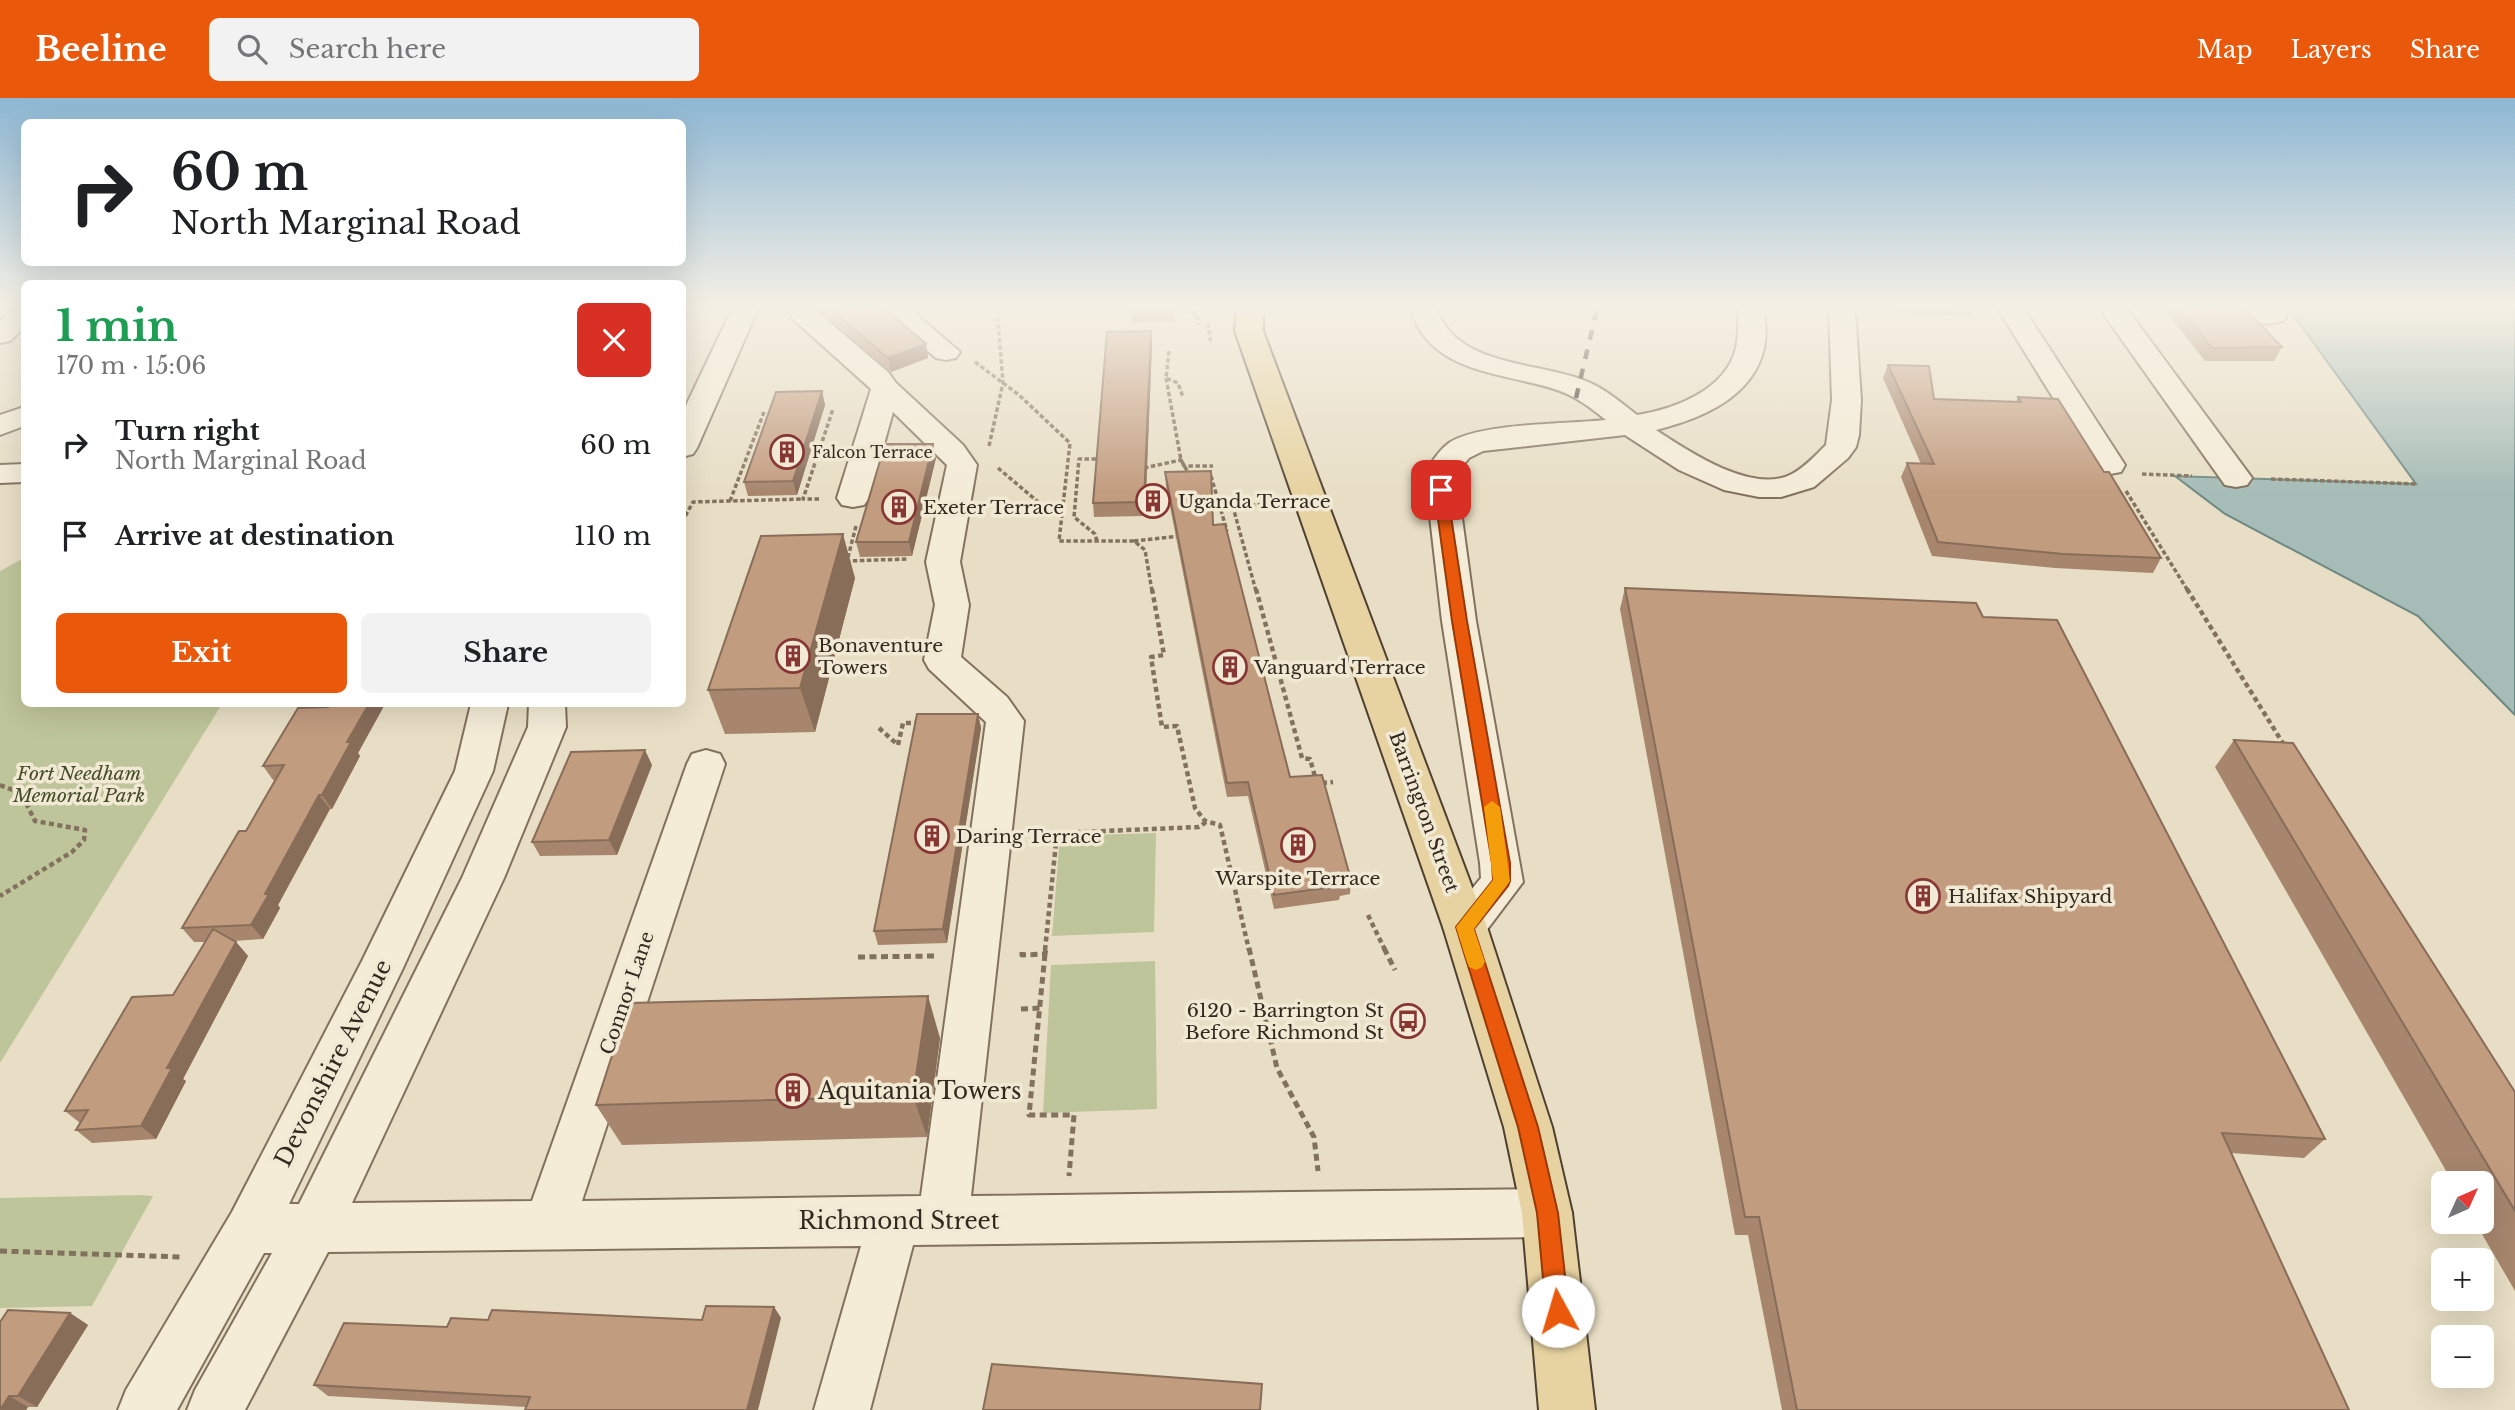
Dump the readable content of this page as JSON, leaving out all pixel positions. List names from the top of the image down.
{
  "streets": {
    "main road": ["Barrington Street"],
    "street": ["Connor Lane", "Devonshire Avenue", "Richmond Street"]
  },
  "crossings": [
    ["Barrington Street", "Richmond Street"],
    ["Connor Lane", "Richmond Street"],
    ["Devonshire Avenue", "Richmond Street"]
  ],
  "parks": ["Fort Needham Memorial Park"],
  "places": {
    "building": [
      "Falcon Terrace",
      "Uganda Terrace",
      "Exeter Terrace",
      "Bonaventure Towers",
      "Vanguard Terrace",
      "Daring Terrace",
      "Warspite Terrace",
      "Halifax Shipyard",
      "Aquitania Towers"
    ],
    "bus stop": ["6120 - Barrington St Before Richmond St"]
  },
  "north": "top right",
  "page": {
    "header": "Beeline",
    "search": "Search here",
    "nav": ["Map", "Layers", "Share"],
    "turn": ["60 m", "North Marginal Road"],
    "heading": ["1 min", "170 m · 15:06"],
    "list": [
      {
        "name": "Turn right",
        "note": "North Marginal Road",
        "value": "60 m"
      },
      {
        "name": "Arrive at destination",
        "value": "110 m"
      }
    ],
    "buttons": ["Exit", "Share"],
    "map_buttons": ["+", "−"]
  }
}
